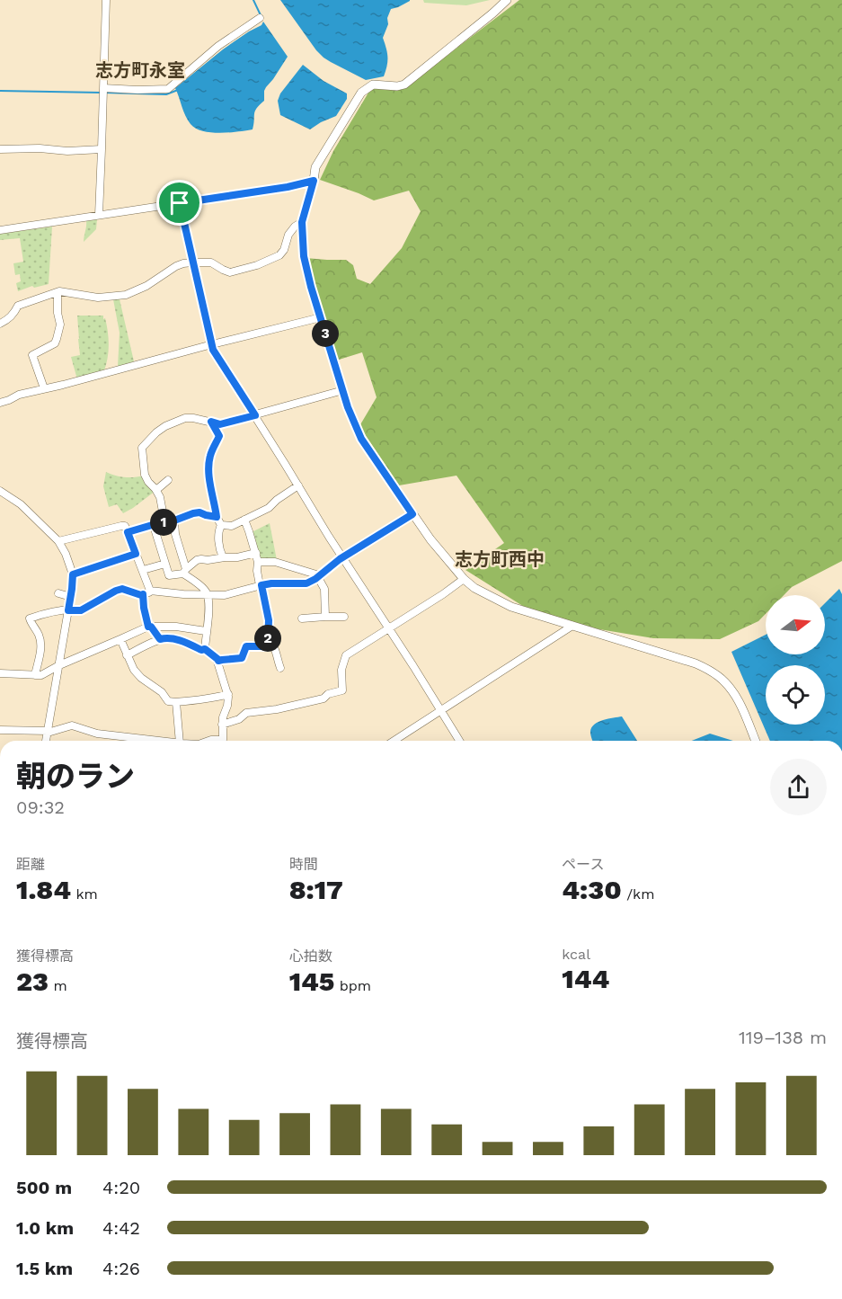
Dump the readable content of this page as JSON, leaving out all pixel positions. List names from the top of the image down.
{
  "districts": ["志方町永室", "志方町西中"],
  "north": "right",
  "page": {
    "pins": ["3", "1", "2"],
    "heading": ["朝のラン", "09:32"],
    "stats": [
      ["距離", "1.84 km"],
      ["時間", "8:17"],
      ["ペース", "4:30 /km"],
      ["獲得標高", "23 m"],
      ["心拍数", "145 bpm"],
      ["kcal", "144"]
    ],
    "chart": ["獲得標高", "119–138 m"],
    "list": [
      {
        "name": "500 m",
        "note": "4:20"
      },
      {
        "name": "1.0 km",
        "note": "4:42"
      },
      {
        "name": "1.5 km",
        "note": "4:26"
      }
    ]
  }
}
